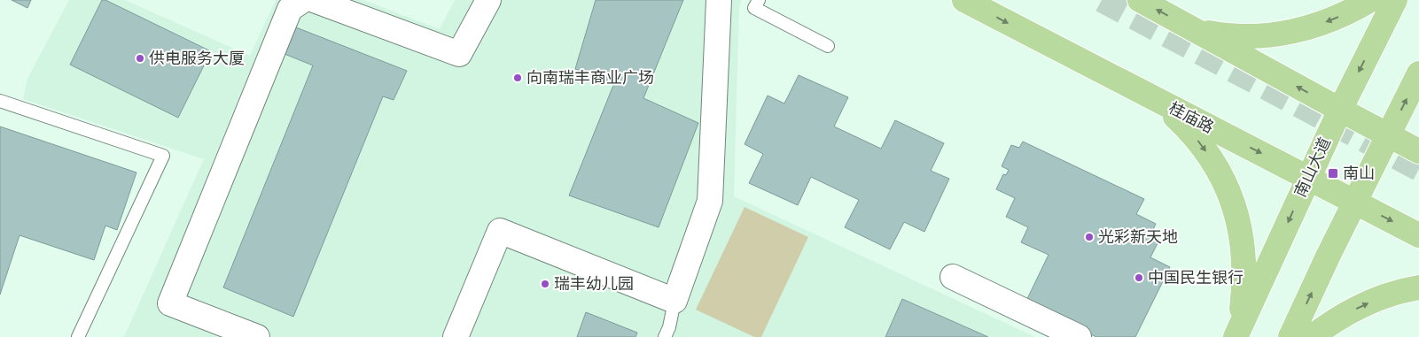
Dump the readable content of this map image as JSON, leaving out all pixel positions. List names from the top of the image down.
{
  "streets": {
    "main road": ["桂庙路", "南山大道"]
  },
  "crossings": [
    ["桂庙路", "南山大道"]
  ],
  "places": {
    "other": [
      "供电服务大厦",
      "向南瑞丰商业广场",
      "光彩新天地",
      "中国民生银行",
      "瑞丰幼儿园"
    ],
    "transit": ["南山"]
  }
}
